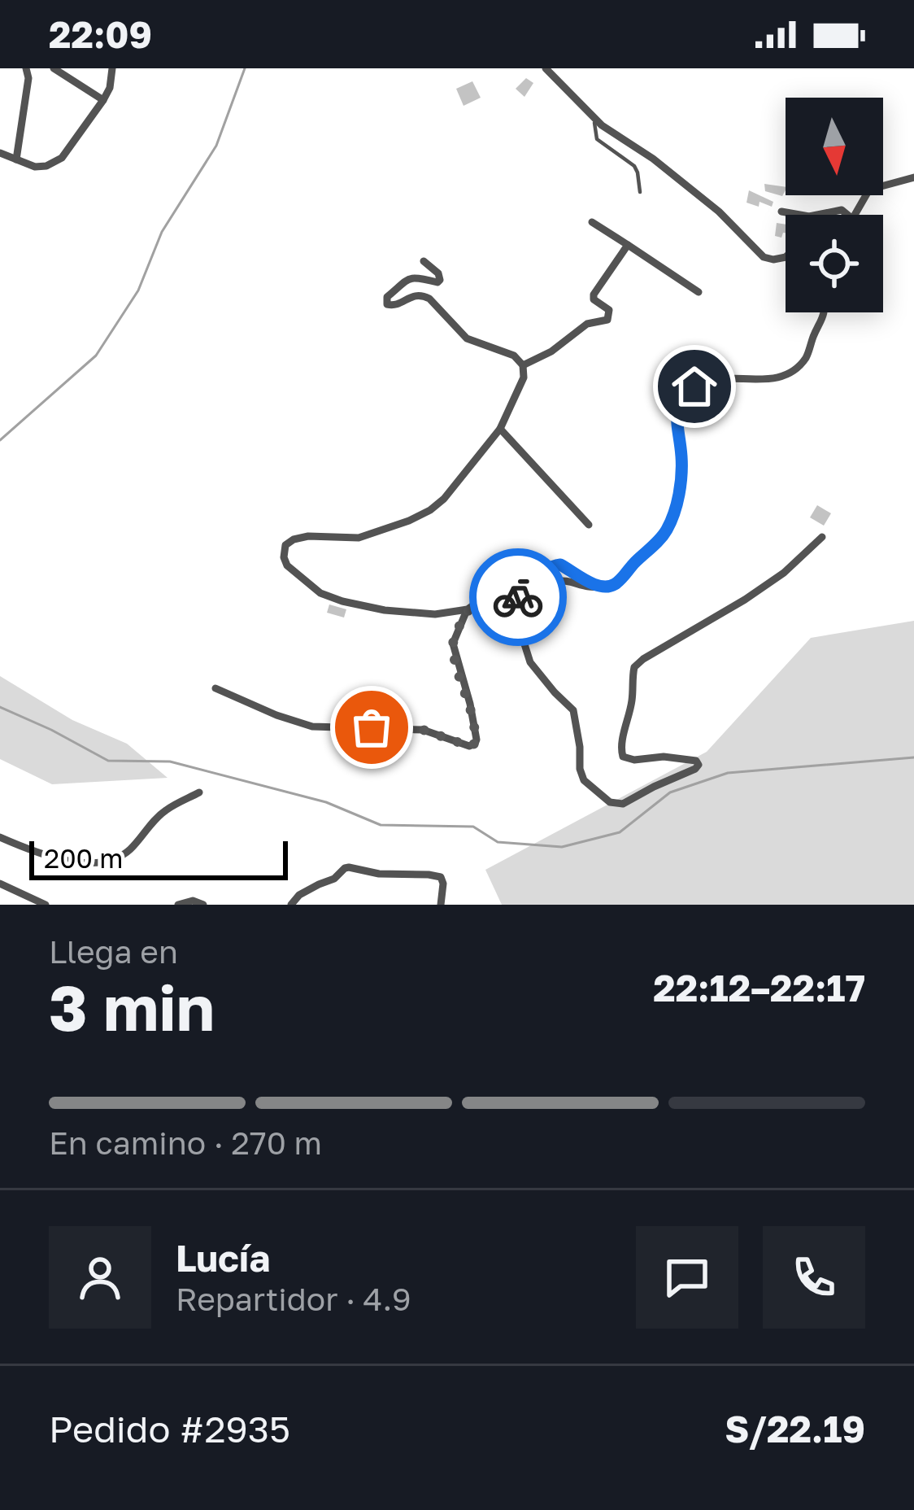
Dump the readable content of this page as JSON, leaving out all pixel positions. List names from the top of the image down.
{
  "scale_bar": "200 m",
  "north": "bottom",
  "page": {
    "status": "22:09",
    "scale": "200 m",
    "heading": ["3 min", "Llega en", "22:12–22:17"],
    "panel": [
      "Lucía",
      "Repartidor · 4.9",
      "Pedido #2935",
      "S/22.19"
    ],
    "bar": "En camino · 270 m"
  }
}
